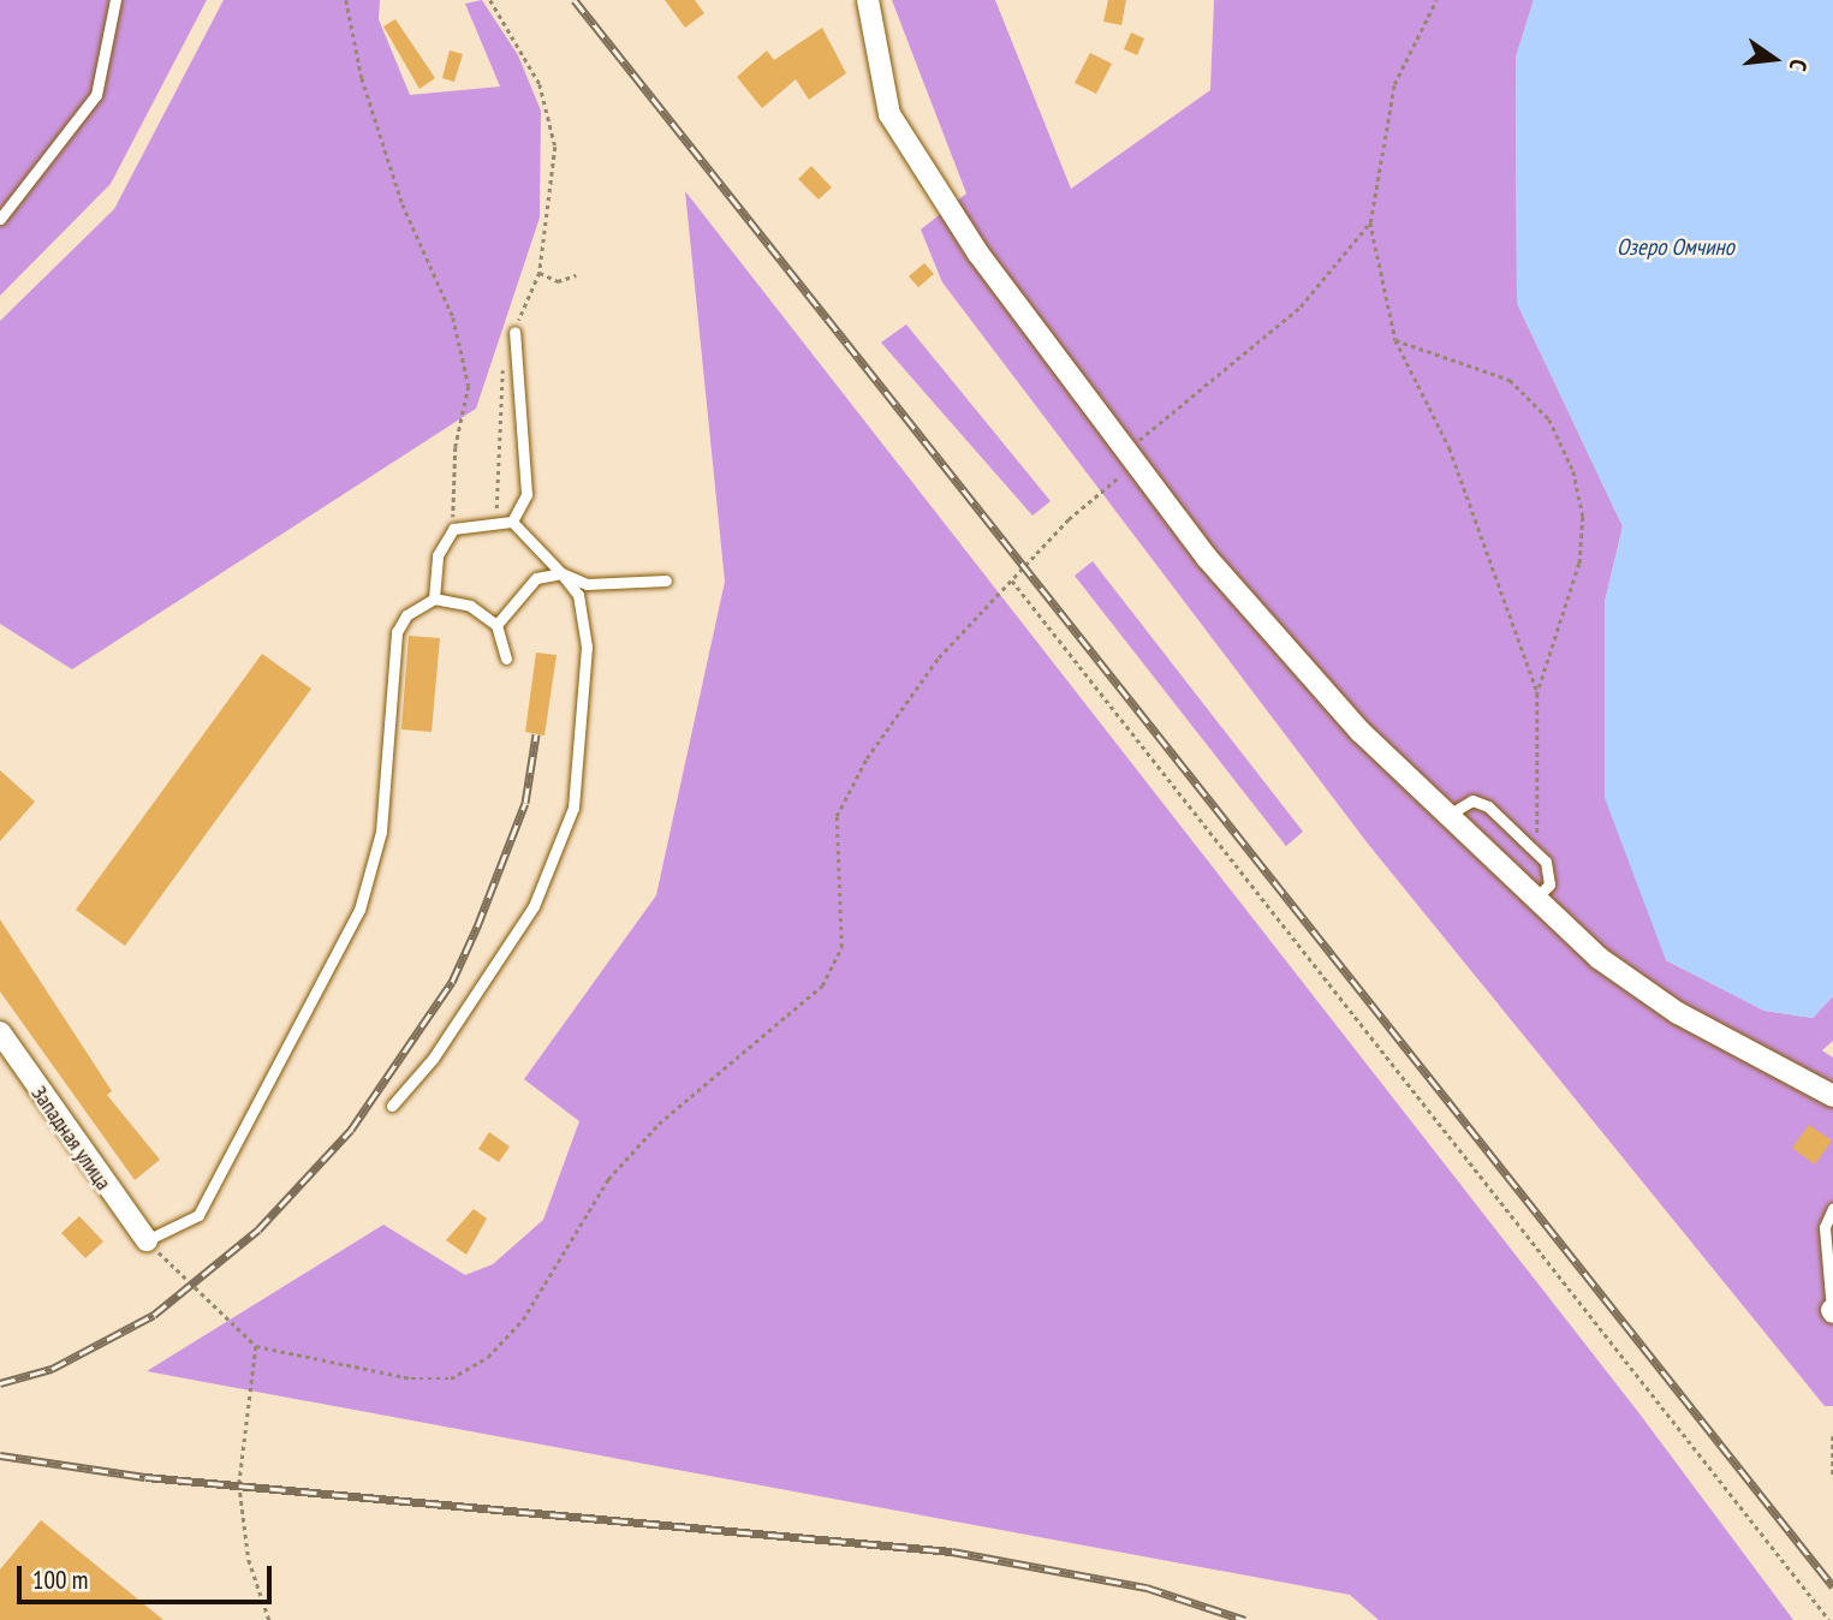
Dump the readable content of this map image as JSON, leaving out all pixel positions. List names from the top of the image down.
{
  "streets": {
    "street": ["Западная улица"]
  },
  "water": ["Озеро Омчино"],
  "scale_bar": "100 m",
  "north": "right"
}
